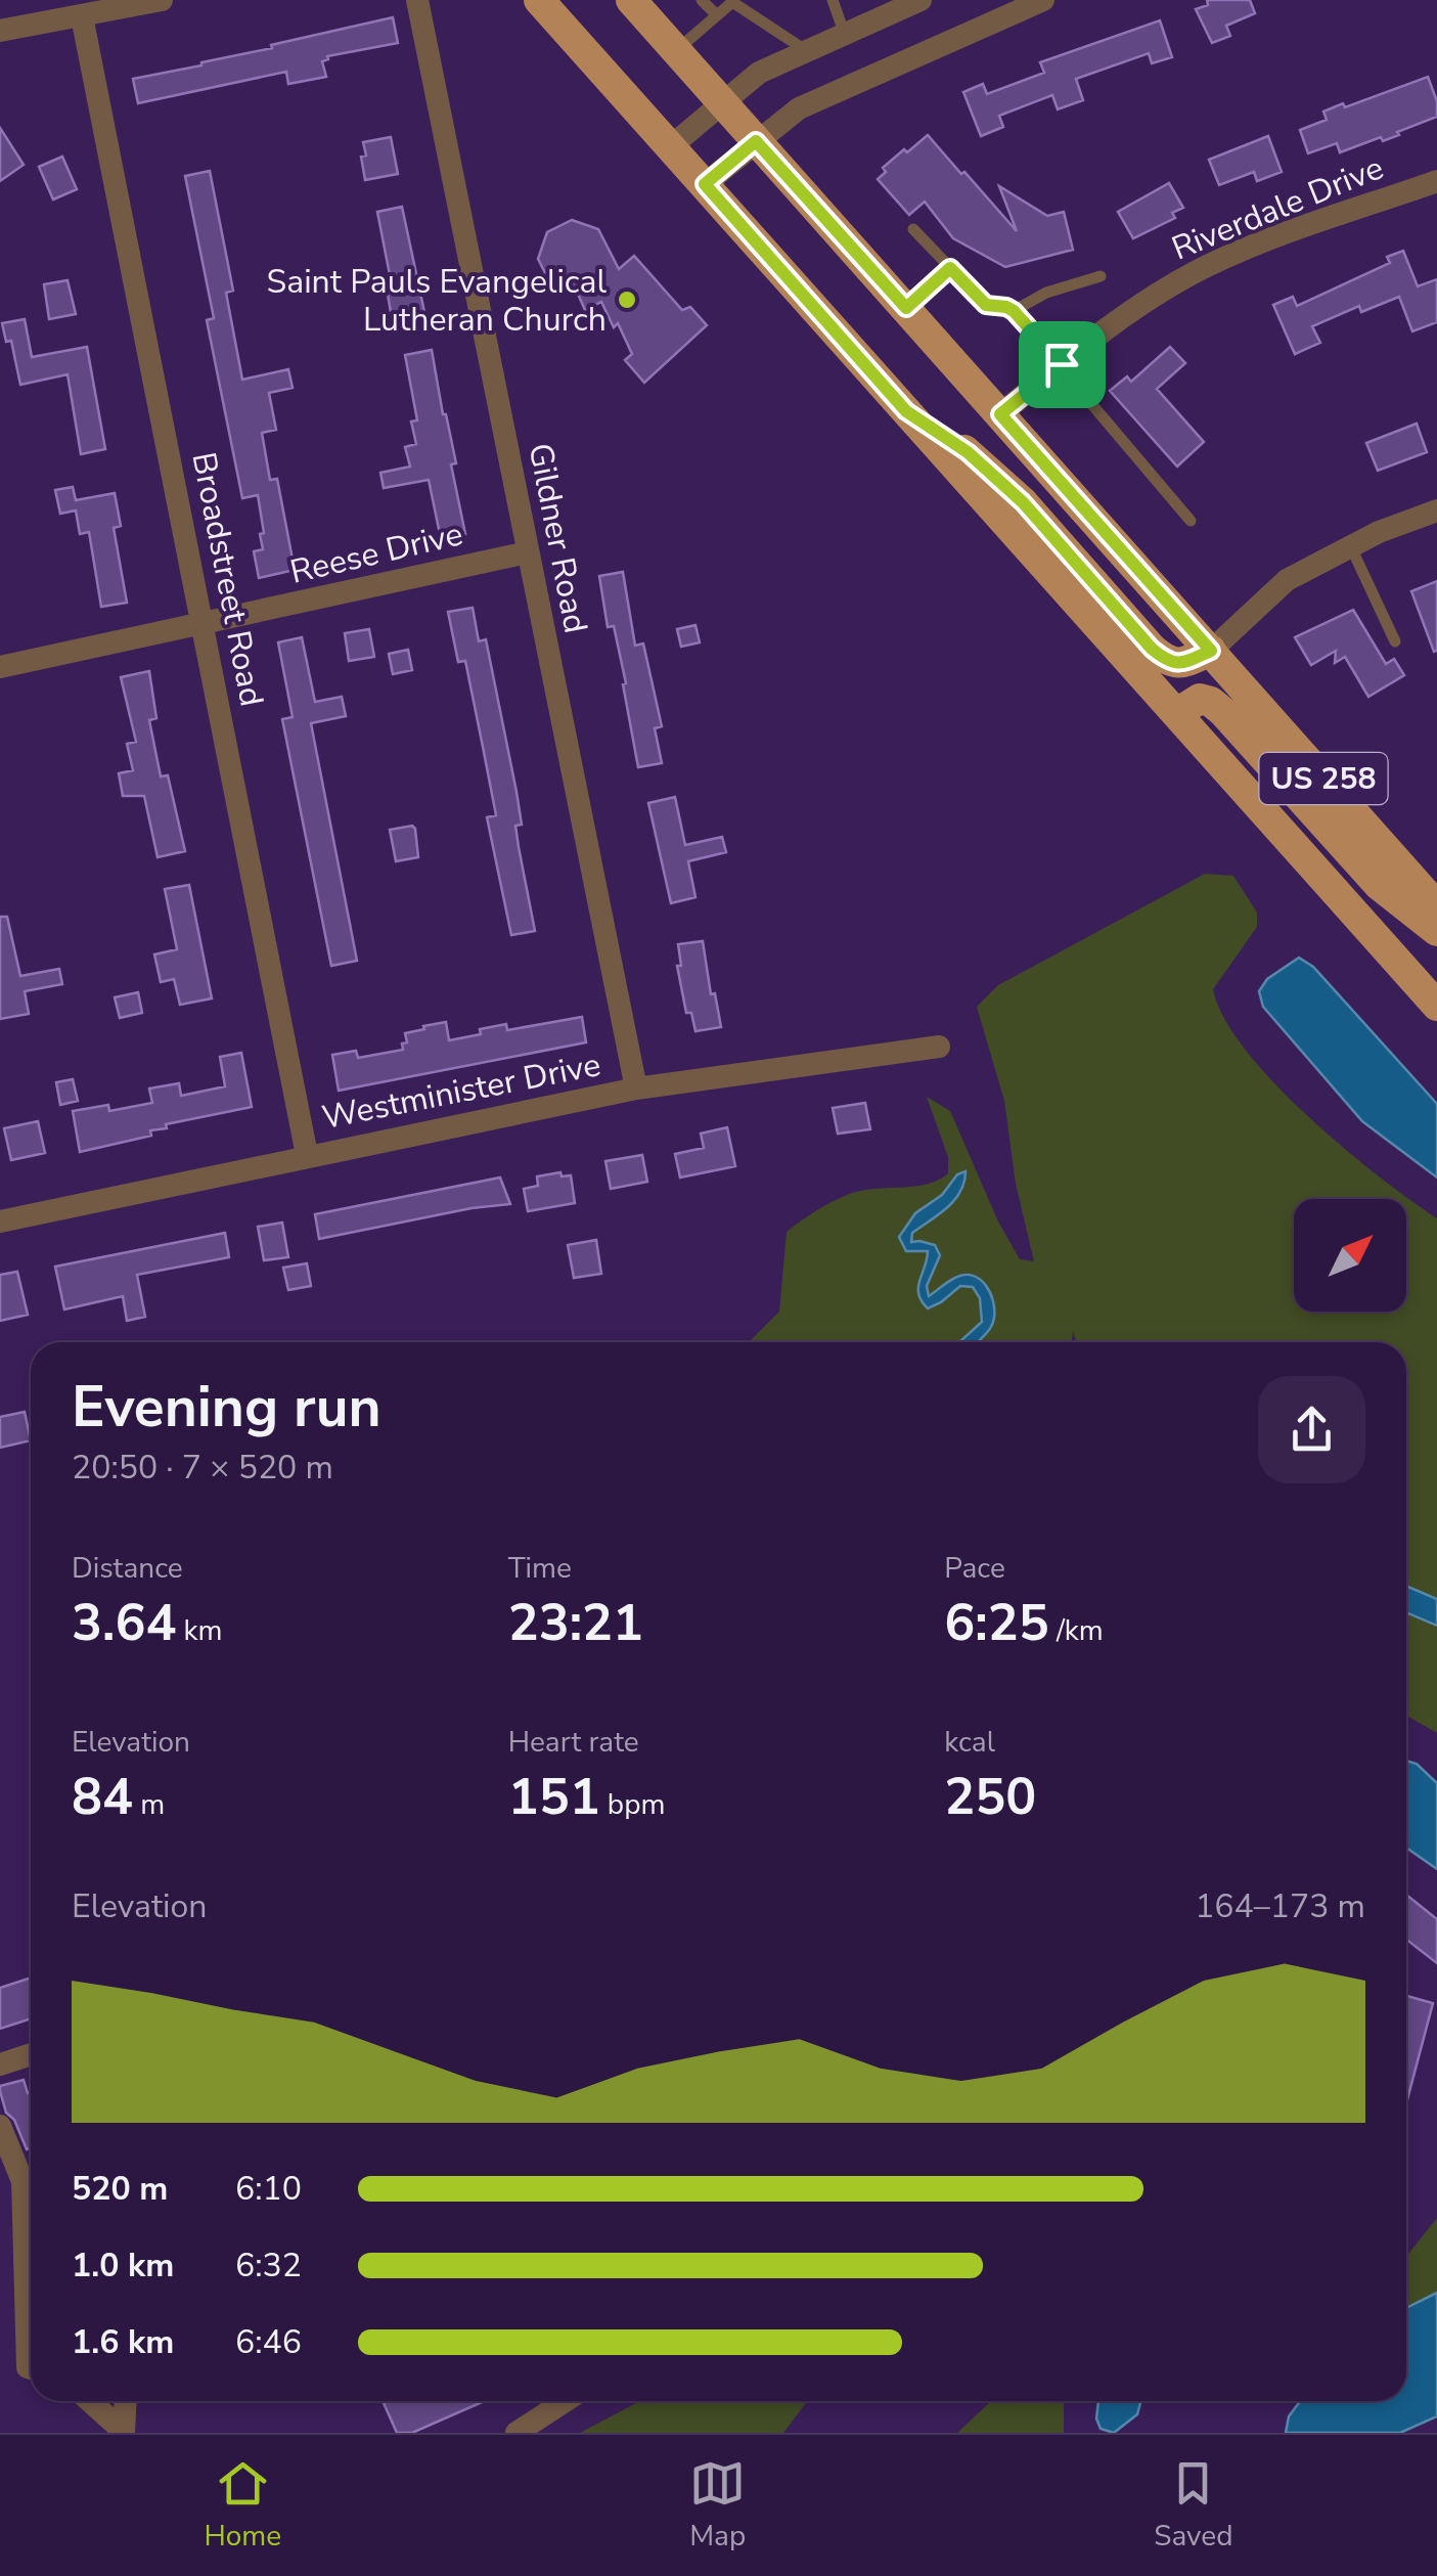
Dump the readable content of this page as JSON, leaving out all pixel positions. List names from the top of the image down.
{
  "streets": {
    "main road": ["US 258"],
    "street": [
      "Riverdale Drive",
      "Gildner Road",
      "Reese Drive",
      "Broadstreet Road",
      "Westminister Drive"
    ]
  },
  "crossings": [
    ["Riverdale Drive", "US 258"],
    ["Gildner Road", "Reese Drive"],
    ["Gildner Road", "Westminister Drive"],
    ["Reese Drive", "Broadstreet Road"],
    ["Broadstreet Road", "Westminister Drive"]
  ],
  "places": ["Saint Pauls Evangelical Lutheran Church"],
  "north": "top right",
  "page": {
    "heading": ["Evening run", "20:50 · 7 × 520 m"],
    "stats": [
      ["Distance", "3.64 km"],
      ["Time", "23:21"],
      ["Pace", "6:25 /km"],
      ["Elevation", "84 m"],
      ["Heart rate", "151 bpm"],
      ["kcal", "250"]
    ],
    "chart": ["Elevation", "164–173 m"],
    "list": [
      {
        "name": "520 m",
        "note": "6:10"
      },
      {
        "name": "1.0 km",
        "note": "6:32"
      },
      {
        "name": "1.6 km",
        "note": "6:46"
      }
    ],
    "tabs": ["Home", "Map", "Saved"]
  }
}
